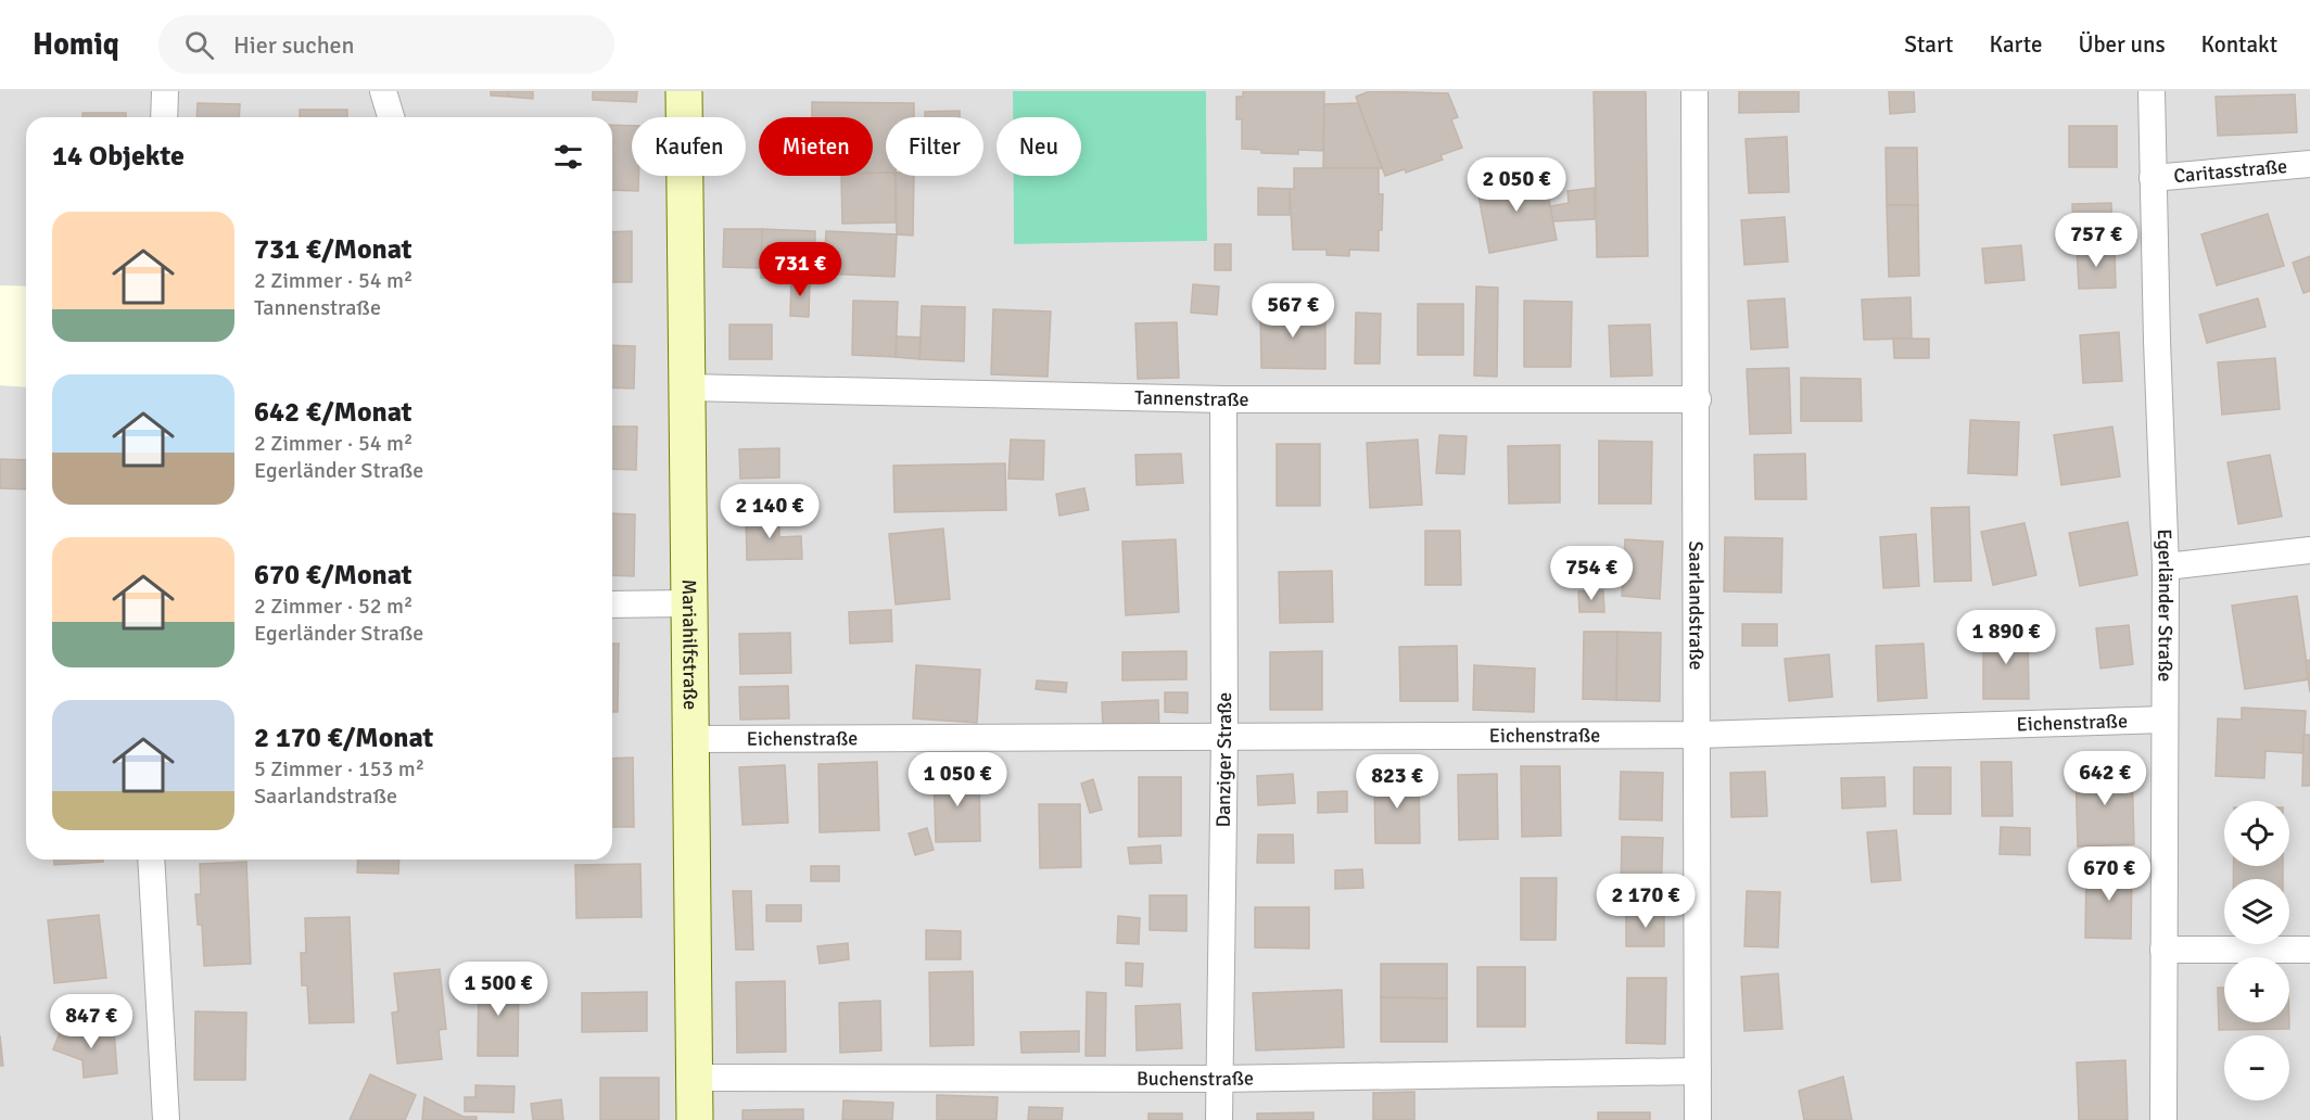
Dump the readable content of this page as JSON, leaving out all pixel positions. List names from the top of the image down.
{
  "streets": {
    "street": [
      "Caritasstraße",
      "Tannenstraße",
      "Saarlandstraße",
      "Egerländer Straße",
      "Mariahilfstraße",
      "Eichenstraße",
      "Danziger Straße",
      "Buchenstraße"
    ]
  },
  "crossings": [
    ["Caritasstraße", "Egerländer Straße"],
    ["Tannenstraße", "Saarlandstraße"],
    ["Tannenstraße", "Mariahilfstraße"],
    ["Tannenstraße", "Danziger Straße"],
    ["Saarlandstraße", "Eichenstraße"],
    ["Saarlandstraße", "Buchenstraße"],
    ["Egerländer Straße", "Eichenstraße"],
    ["Mariahilfstraße", "Eichenstraße"],
    ["Mariahilfstraße", "Buchenstraße"],
    ["Eichenstraße", "Danziger Straße"],
    ["Danziger Straße", "Buchenstraße"]
  ],
  "page": {
    "header": "Homiq",
    "search": "Hier suchen",
    "nav": [
      "Start",
      "Karte",
      "Über uns",
      "Kontakt"
    ],
    "chip": [
      "Kaufen",
      "Mieten",
      "Filter",
      "Neu"
    ],
    "heading": "14 Objekte",
    "price": [
      "2 050 €",
      "757 €",
      "731 €",
      "567 €",
      "2 140 €",
      "754 €",
      "1 890 €",
      "642 €",
      "1 050 €",
      "823 €",
      "670 €",
      "2 170 €",
      "1 500 €",
      "847 €"
    ],
    "list": [
      {
        "name": "731 €/Monat",
        "note": "2 Zimmer · 54 m² · Tannenstraße"
      },
      {
        "name": "642 €/Monat",
        "note": "2 Zimmer · 54 m² · Egerländer Straße"
      },
      {
        "name": "670 €/Monat",
        "note": "2 Zimmer · 52 m² · Egerländer Straße"
      },
      {
        "name": "2 170 €/Monat",
        "note": "5 Zimmer · 153 m² · Saarlandstraße"
      }
    ],
    "map_buttons": ["+", "−"]
  }
}
